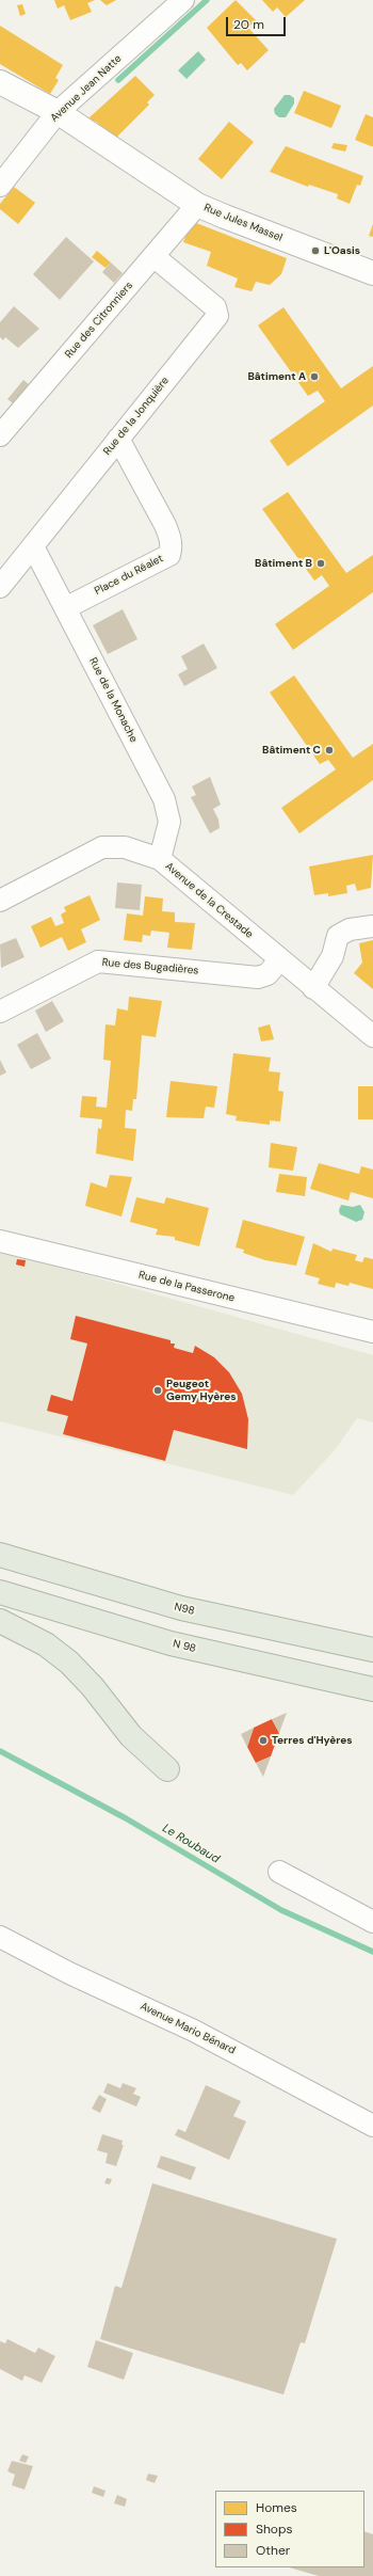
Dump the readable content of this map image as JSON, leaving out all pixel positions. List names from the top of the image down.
{
  "streets": {
    "highway": ["N98", "N 98"],
    "street": [
      "Avenue Jean Natte",
      "Rue Jules Massel",
      "Rue des Citronniers",
      "Rue de la Jonquière",
      "Place du Réalet",
      "Rue de la Monache",
      "Avenue de la Crestade",
      "Rue des Bugadières",
      "Rue de la Passerone",
      "Avenue Mario Bénard"
    ]
  },
  "crossings": [
    ["Avenue Jean Natte", "Rue Jules Massel"],
    ["Rue Jules Massel", "Rue des Citronniers"],
    ["Rue des Citronniers", "Rue de la Jonquière"],
    ["Rue de la Jonquière", "Place du Réalet"],
    ["Rue de la Jonquière", "Rue de la Monache"],
    ["Place du Réalet", "Rue de la Monache"],
    ["Rue de la Monache", "Avenue de la Crestade"],
    ["Avenue de la Crestade", "Rue des Bugadières"]
  ],
  "water": ["Le Roubaud"],
  "places": [
    "L'Oasis",
    "Bâtiment A",
    "Bâtiment B",
    "Bâtiment C",
    "Peugeot Gemy Hyères",
    "Terres d'Hyères"
  ],
  "legend": ["Homes", "Shops", "Other"],
  "scale_bar": "20 m"
}
